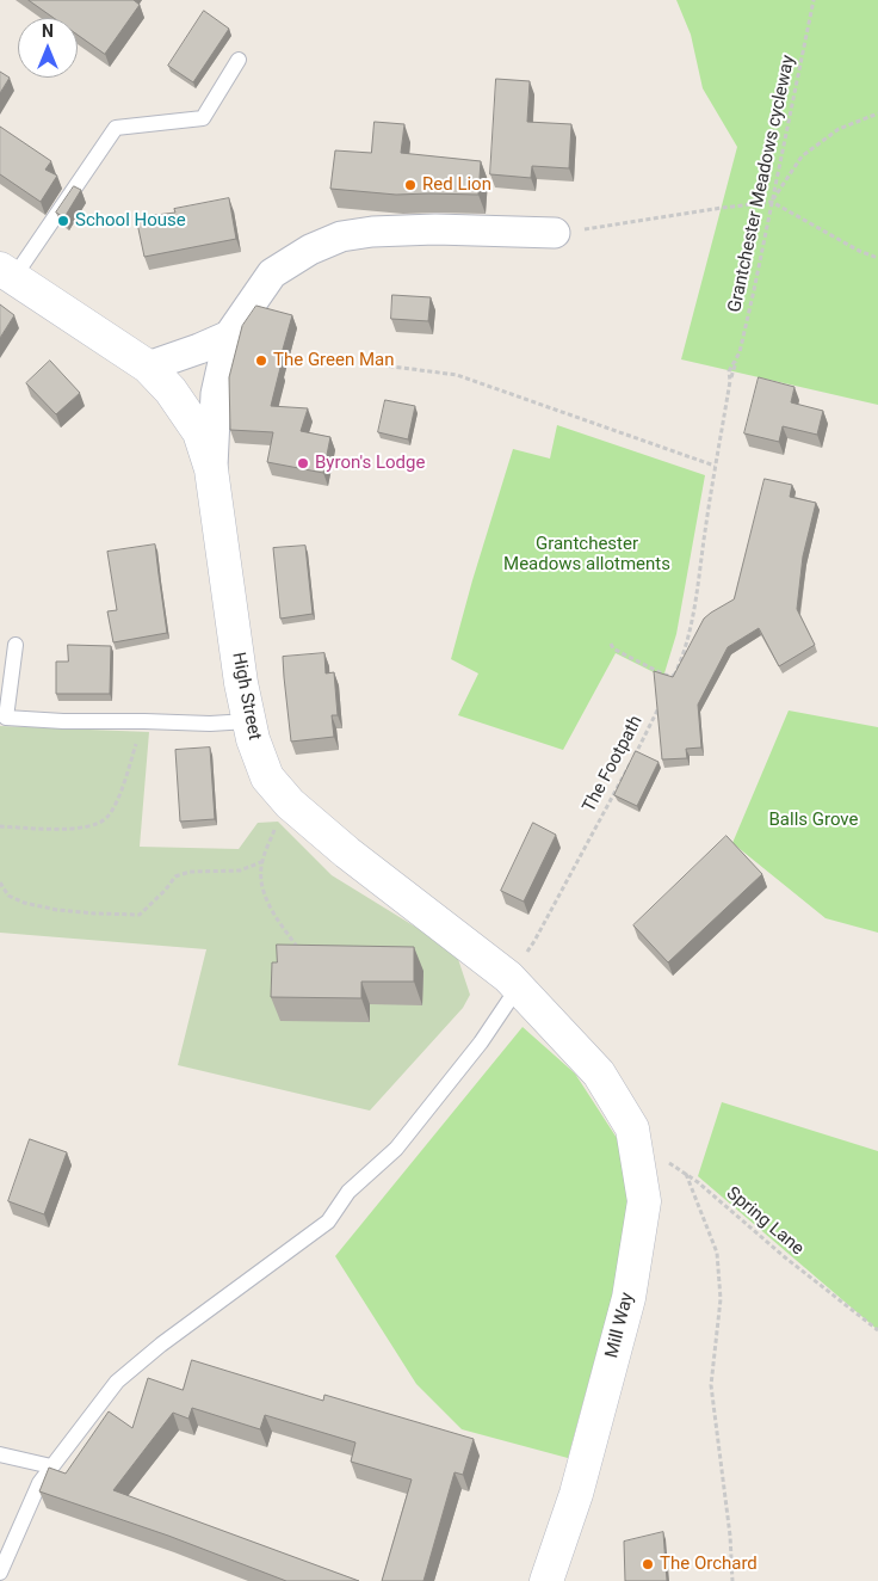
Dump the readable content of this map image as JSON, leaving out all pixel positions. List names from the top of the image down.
{
  "streets": {
    "street": ["High Street", "Mill Way"],
    "path": ["Grantchester Meadows cycleway", "The Footpath", "Spring Lane"]
  },
  "crossings": [
    ["High Street", "The Footpath"],
    ["High Street", "Mill Way"],
    ["Spring Lane", "Mill Way"]
  ],
  "parks": ["Grantchester Meadows allotments", "Balls Grove"],
  "places": [
    "Red Lion",
    "School House",
    "The Green Man",
    "Byron's Lodge",
    "The Orchard"
  ],
  "north": "top"
}
